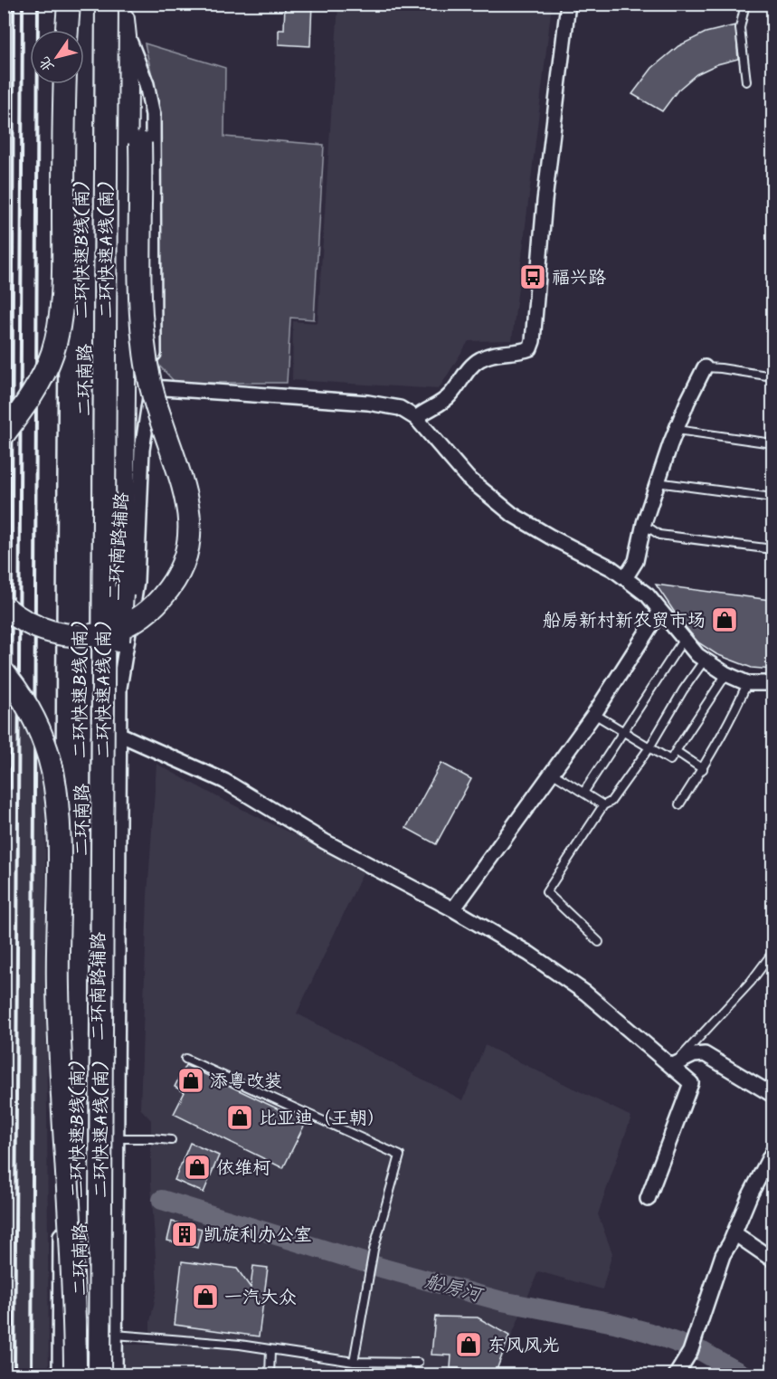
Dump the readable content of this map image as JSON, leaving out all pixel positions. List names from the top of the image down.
{
  "streets": {
    "main road": ["二环快速B线(南)", "二环快速A线(南)", "二环南路"],
    "street": ["二环南路辅路"]
  },
  "crossings": [
    ["二环快速B线(南)", "二环南路"],
    ["二环快速B线(南)", "二环南路辅路"],
    ["二环快速A线(南)", "二环南路"],
    ["二环快速A线(南)", "二环南路辅路"],
    ["二环南路", "二环南路辅路"]
  ],
  "water": ["船房河"],
  "places": {
    "bus stop": ["福兴路"],
    "shop": [
      "船房新村新农贸市场",
      "添粤改装",
      "比亚迪（王朝）",
      "依维柯",
      "一汽大众",
      "东风风光"
    ],
    "building": ["凯旋利办公室"]
  },
  "north": "bottom left"
}
